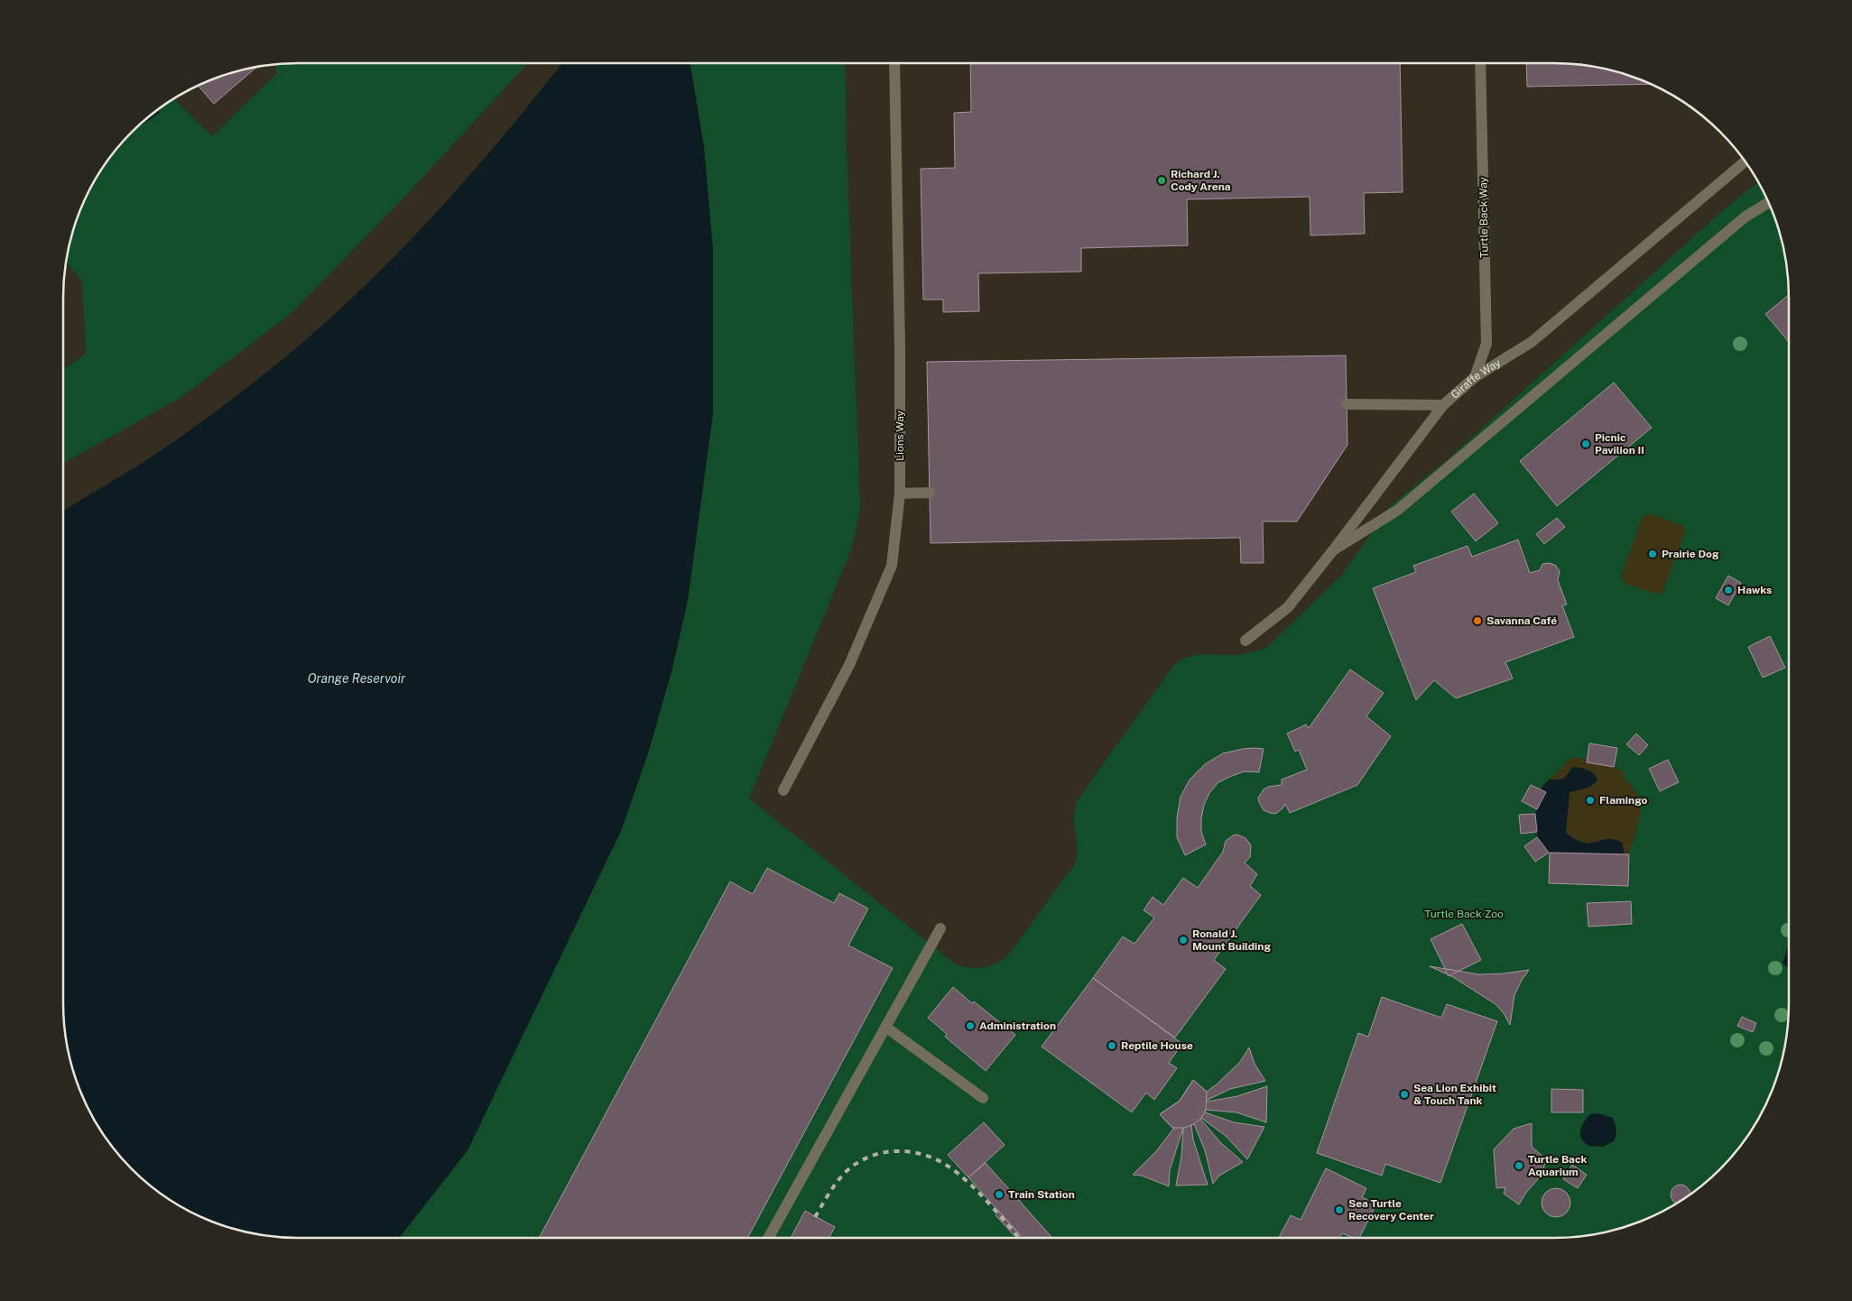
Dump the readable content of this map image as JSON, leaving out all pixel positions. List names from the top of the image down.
{
  "streets": {
    "street": ["Turtle Back Way", "Giraffe Way", "Lions Way"]
  },
  "crossings": [
    ["Turtle Back Way", "Giraffe Way"]
  ],
  "water": ["Orange Reservoir"],
  "parks": ["Turtle Back Zoo"],
  "places": [
    "Richard J. Cody Arena",
    "Picnic Pavilion II",
    "Prairie Dog",
    "Hawks",
    "Savanna Café",
    "Flamingo",
    "Ronald J. Mount Building",
    "Administration",
    "Reptile House",
    "Sea Lion Exhibit & Touch Tank",
    "Turtle Back Aquarium",
    "Train Station",
    "Sea Turtle Recovery Center"
  ]
}
